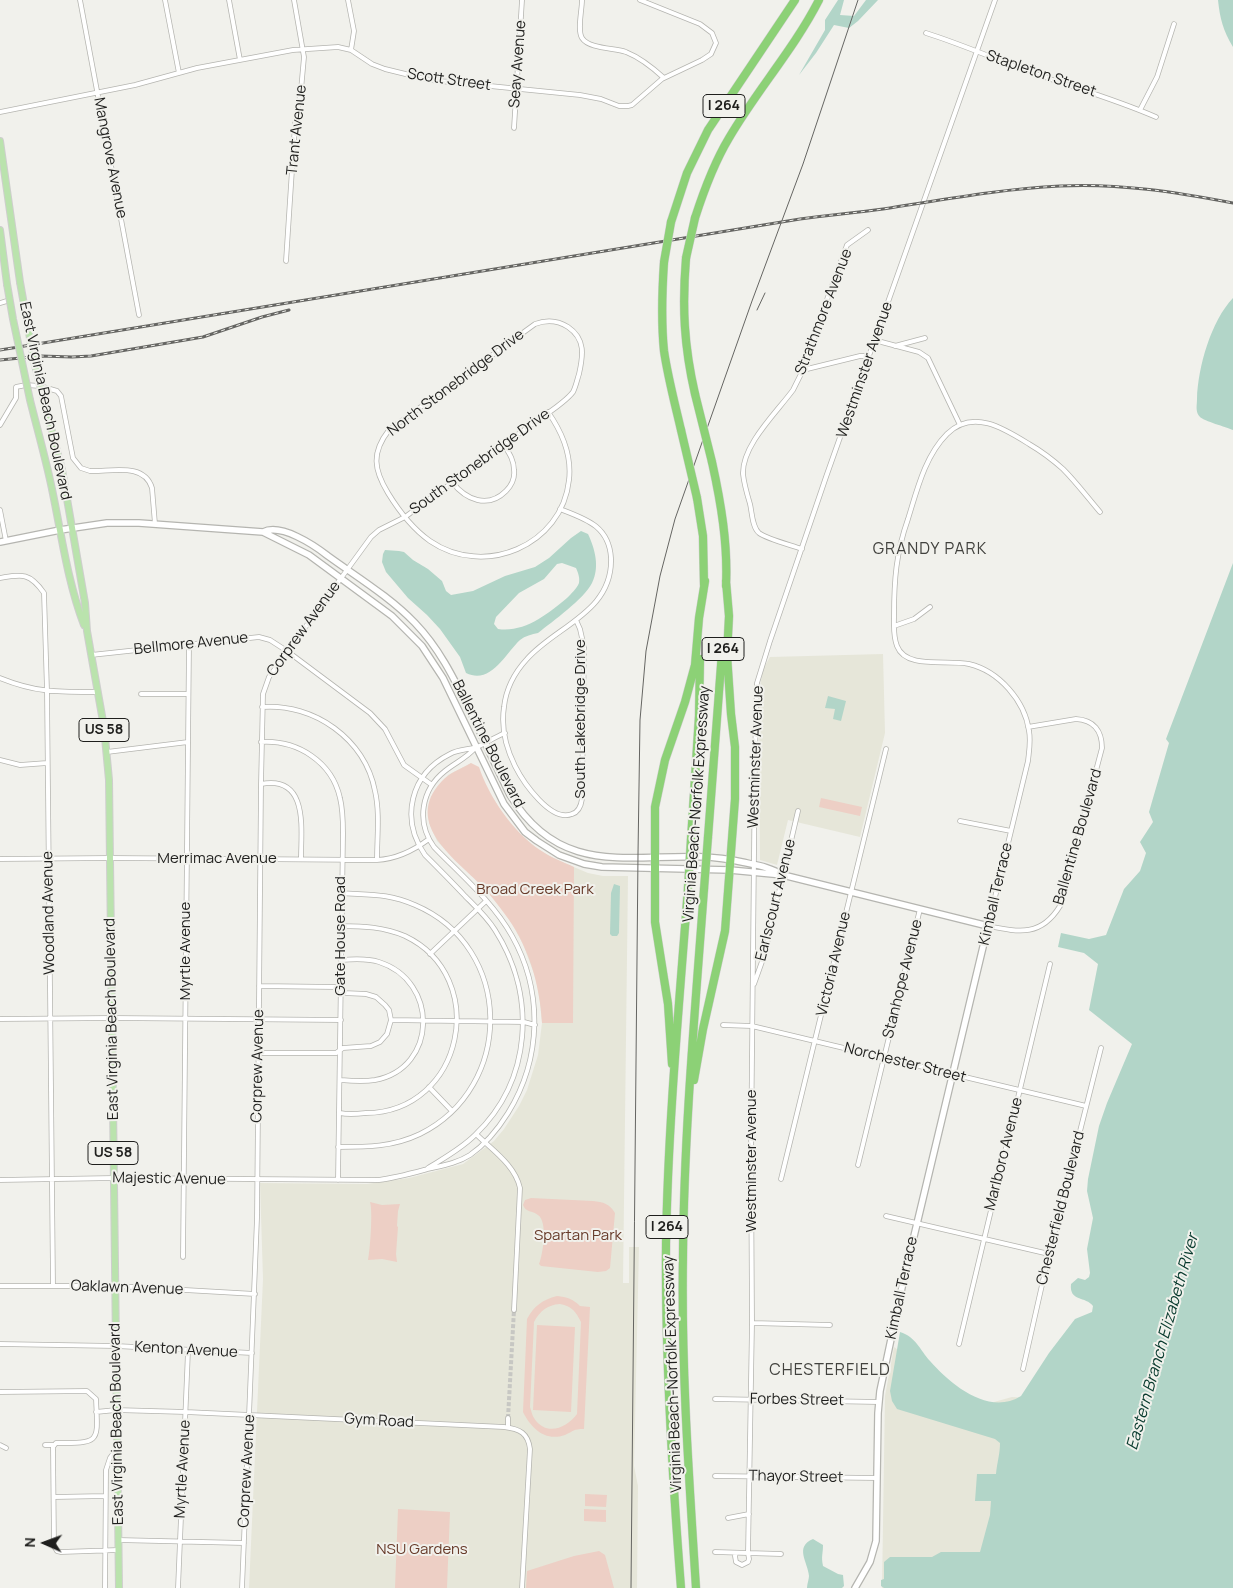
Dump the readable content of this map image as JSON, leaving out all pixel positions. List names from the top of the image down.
{
  "streets": {
    "highway": ["I 264", "Virginia Beach-Norfolk Expressway"],
    "main road": [
      "East Virginia Beach Boulevard",
      "US 58",
      "Ballentine Boulevard",
      "Kimball Terrace"
    ],
    "street": [
      "Seay Avenue",
      "Stapleton Street",
      "Scott Street",
      "Trant Avenue",
      "Mangrove Avenue",
      "Strathmore Avenue",
      "Westminster Avenue",
      "North Stonebridge Drive",
      "South Stonebridge Drive",
      "Corprew Avenue",
      "Bellmore Avenue",
      "South Lakebridge Drive",
      "Merrimac Avenue",
      "Earlscourt Avenue",
      "Woodland Avenue",
      "Gate House Road",
      "Myrtle Avenue",
      "Victoria Avenue",
      "Stanhope Avenue",
      "Norchester Street",
      "Marlboro Avenue",
      "Majestic Avenue",
      "Chesterfield Boulevard",
      "Oaklawn Avenue",
      "Kenton Avenue",
      "Forbes Street",
      "Gym Road",
      "Thayor Street"
    ]
  },
  "crossings": [
    ["Seay Avenue", "Scott Street"],
    ["Stapleton Street", "Westminster Avenue"],
    ["Scott Street", "Trant Avenue"],
    ["Scott Street", "Mangrove Avenue"],
    ["Strathmore Avenue", "Westminster Avenue"],
    ["Westminster Avenue", "Ballentine Boulevard"],
    ["Westminster Avenue", "Earlscourt Avenue"],
    ["Westminster Avenue", "Norchester Street"],
    ["Westminster Avenue", "Forbes Street"],
    ["Westminster Avenue", "Thayor Street"],
    ["North Stonebridge Drive", "South Stonebridge Drive"],
    ["East Virginia Beach Boulevard", "Bellmore Avenue"],
    ["East Virginia Beach Boulevard", "Ballentine Boulevard"],
    ["East Virginia Beach Boulevard", "Merrimac Avenue"],
    ["East Virginia Beach Boulevard", "Majestic Avenue"],
    ["East Virginia Beach Boulevard", "Oaklawn Avenue"],
    ["East Virginia Beach Boulevard", "Kenton Avenue"],
    ["East Virginia Beach Boulevard", "Gym Road"],
    ["South Stonebridge Drive", "Corprew Avenue"],
    ["South Stonebridge Drive", "Ballentine Boulevard"],
    ["Corprew Avenue", "Bellmore Avenue"],
    ["Corprew Avenue", "Ballentine Boulevard"],
    ["Corprew Avenue", "Merrimac Avenue"],
    ["Corprew Avenue", "Gate House Road"],
    ["Corprew Avenue", "Majestic Avenue"],
    ["Corprew Avenue", "Oaklawn Avenue"],
    ["Corprew Avenue", "Kenton Avenue"],
    ["Corprew Avenue", "Gym Road"],
    ["Bellmore Avenue", "Myrtle Avenue"],
    ["Ballentine Boulevard", "Kimball Terrace"],
    ["Ballentine Boulevard", "Earlscourt Avenue"],
    ["Ballentine Boulevard", "Victoria Avenue"],
    ["Ballentine Boulevard", "Stanhope Avenue"],
    ["Merrimac Avenue", "Woodland Avenue"],
    ["Merrimac Avenue", "Gate House Road"],
    ["Merrimac Avenue", "Myrtle Avenue"],
    ["Merrimac Avenue", "Majestic Avenue"],
    ["Kimball Terrace", "Norchester Street"],
    ["Kimball Terrace", "Forbes Street"],
    ["Kimball Terrace", "Thayor Street"],
    ["Woodland Avenue", "Majestic Avenue"],
    ["Woodland Avenue", "Oaklawn Avenue"],
    ["Gate House Road", "Majestic Avenue"],
    ["Myrtle Avenue", "Majestic Avenue"],
    ["Myrtle Avenue", "Kenton Avenue"],
    ["Myrtle Avenue", "Gym Road"],
    ["Victoria Avenue", "Norchester Street"],
    ["Stanhope Avenue", "Norchester Street"],
    ["Norchester Street", "Marlboro Avenue"],
    ["Norchester Street", "Chesterfield Boulevard"]
  ],
  "districts": ["GRANDY PARK", "CHESTERFIELD"],
  "water": ["Eastern Branch Elizabeth River"],
  "parks": ["Broad Creek Park", "Spartan Park", "NSU Gardens"],
  "north": "left"
}
